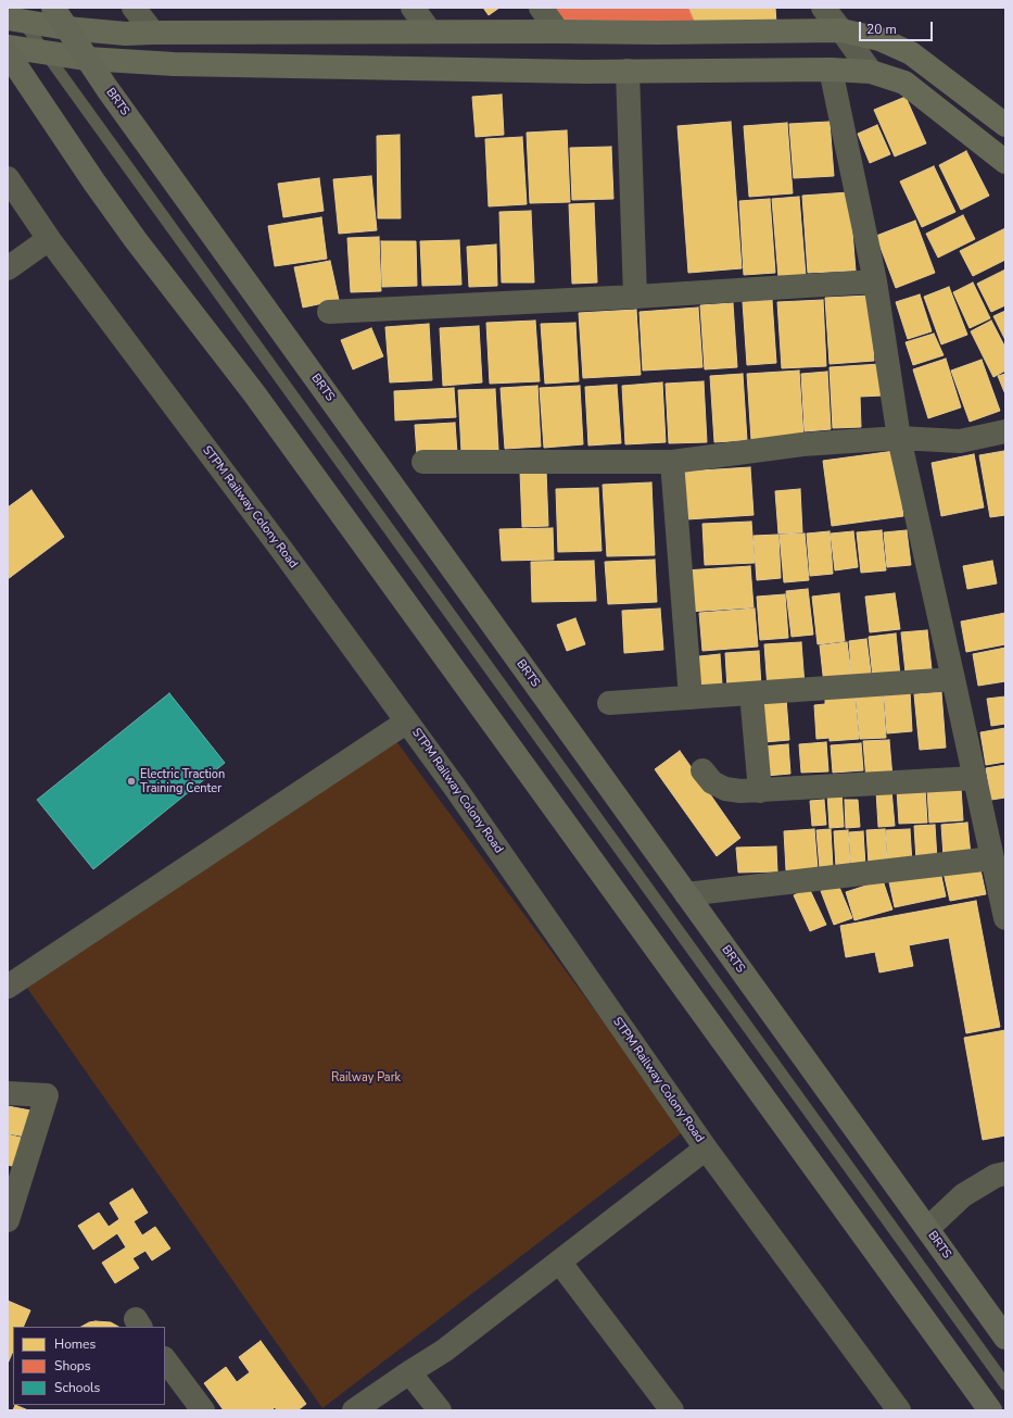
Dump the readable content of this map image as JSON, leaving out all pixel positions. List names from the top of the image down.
{
  "streets": {
    "main road": ["BRTS"],
    "street": ["STPM Railway Colony Road"]
  },
  "parks": ["Railway Park"],
  "places": ["Electric Traction Training Center"],
  "legend": ["Homes", "Shops", "Schools"],
  "scale_bar": "20 m"
}
